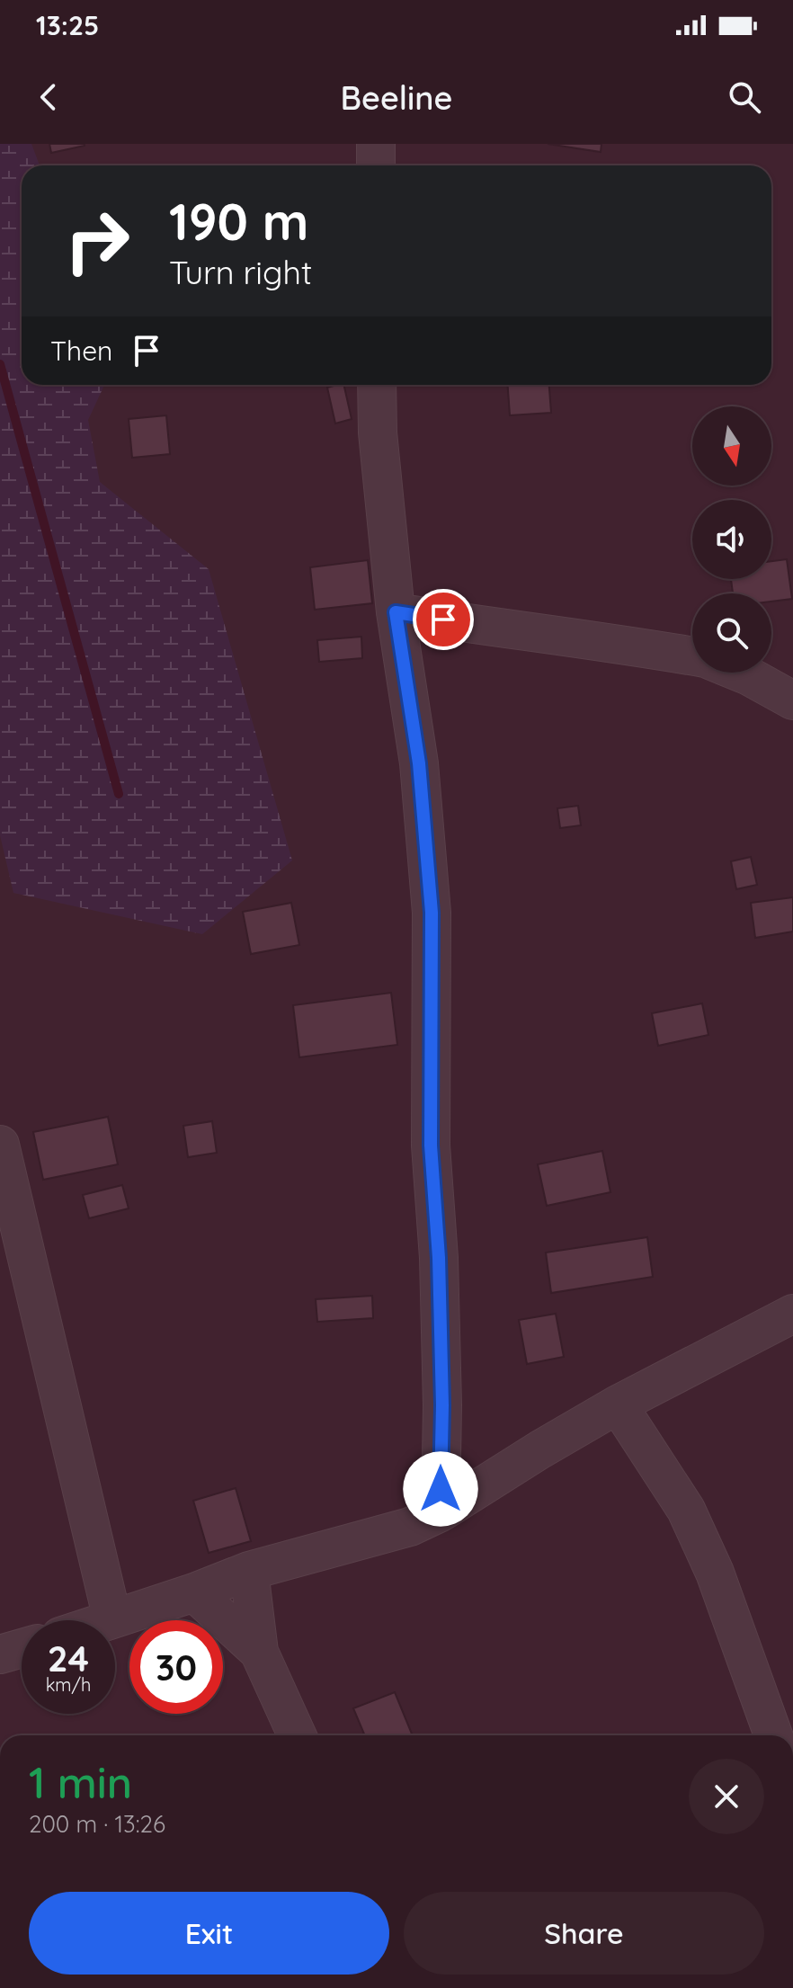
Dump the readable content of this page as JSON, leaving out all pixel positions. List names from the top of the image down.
{
  "north": "bottom",
  "page": {
    "status": "13:25",
    "header": "Beeline",
    "turn": ["190 m", "Turn right"],
    "then": "Then",
    "speed": "24 km/h",
    "limit": "30",
    "heading": ["1 min", "200 m · 13:26"],
    "buttons": ["Exit", "Share"]
  }
}
